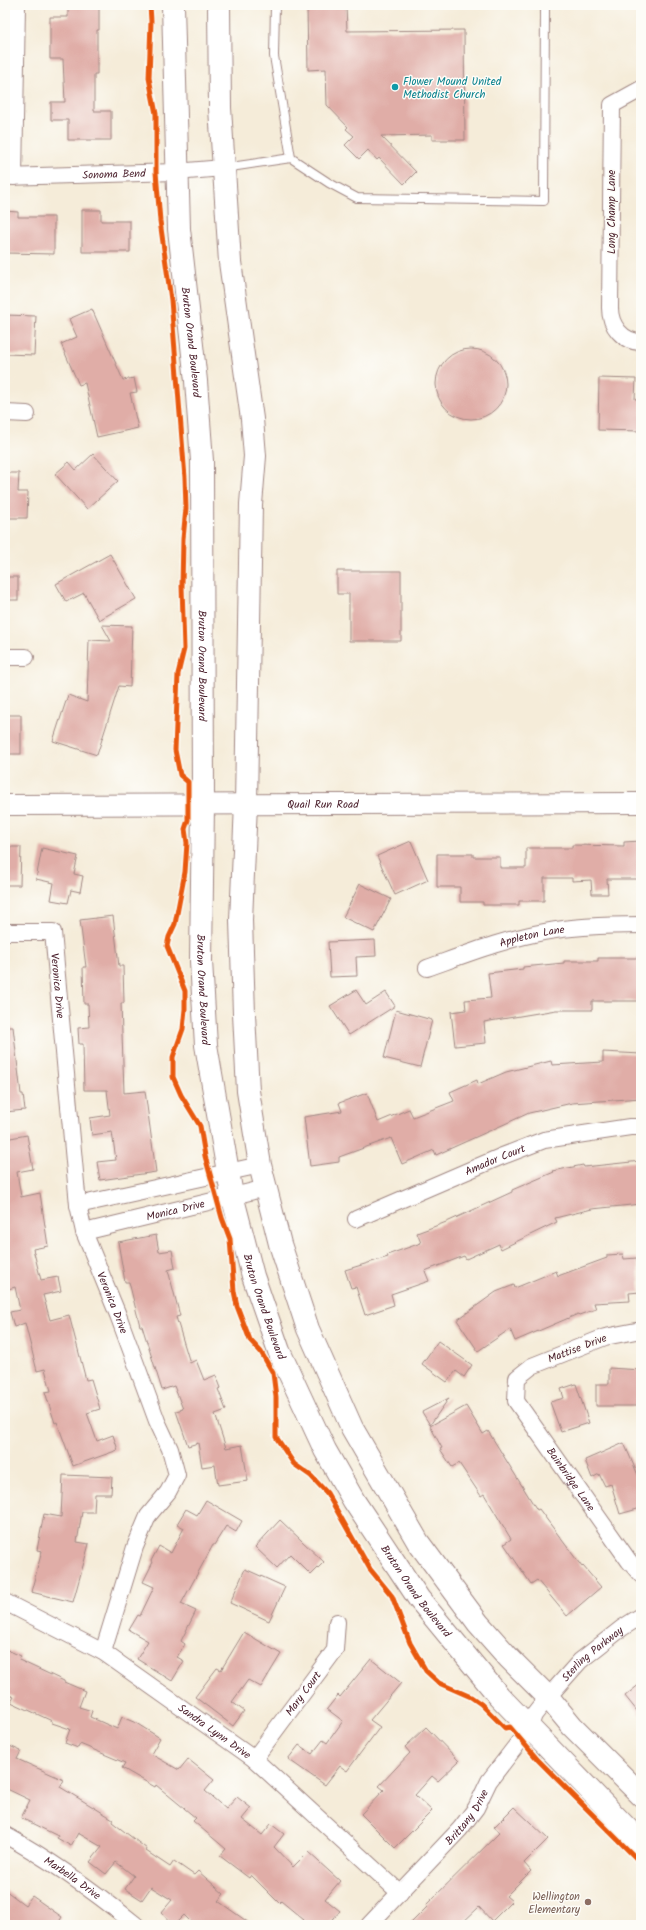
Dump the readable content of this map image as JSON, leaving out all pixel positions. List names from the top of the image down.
{
  "streets": {
    "main road": ["Bruton Orand Boulevard"],
    "street": [
      "Sonoma Bend",
      "Long Champ Lane",
      "Quail Run Road",
      "Appleton Lane",
      "Veronica Drive",
      "Amador Court",
      "Monica Drive",
      "Mattise Drive",
      "Bainbridge Lane",
      "Sterling Parkway",
      "Mary Court",
      "Sandra Lynn Drive",
      "Brittany Drive",
      "Marbella Drive"
    ]
  },
  "crossings": [
    ["Sonoma Bend", "Bruton Orand Boulevard"],
    ["Bruton Orand Boulevard", "Quail Run Road"],
    ["Bruton Orand Boulevard", "Monica Drive"],
    ["Bruton Orand Boulevard", "Brittany Drive"],
    ["Veronica Drive", "Monica Drive"],
    ["Veronica Drive", "Sandra Lynn Drive"],
    ["Mattise Drive", "Bainbridge Lane"],
    ["Sterling Parkway", "Brittany Drive"],
    ["Mary Court", "Sandra Lynn Drive"],
    ["Sandra Lynn Drive", "Brittany Drive"]
  ],
  "places": ["Flower Mound United Methodist Church", "Wellington Elementary"]
}
